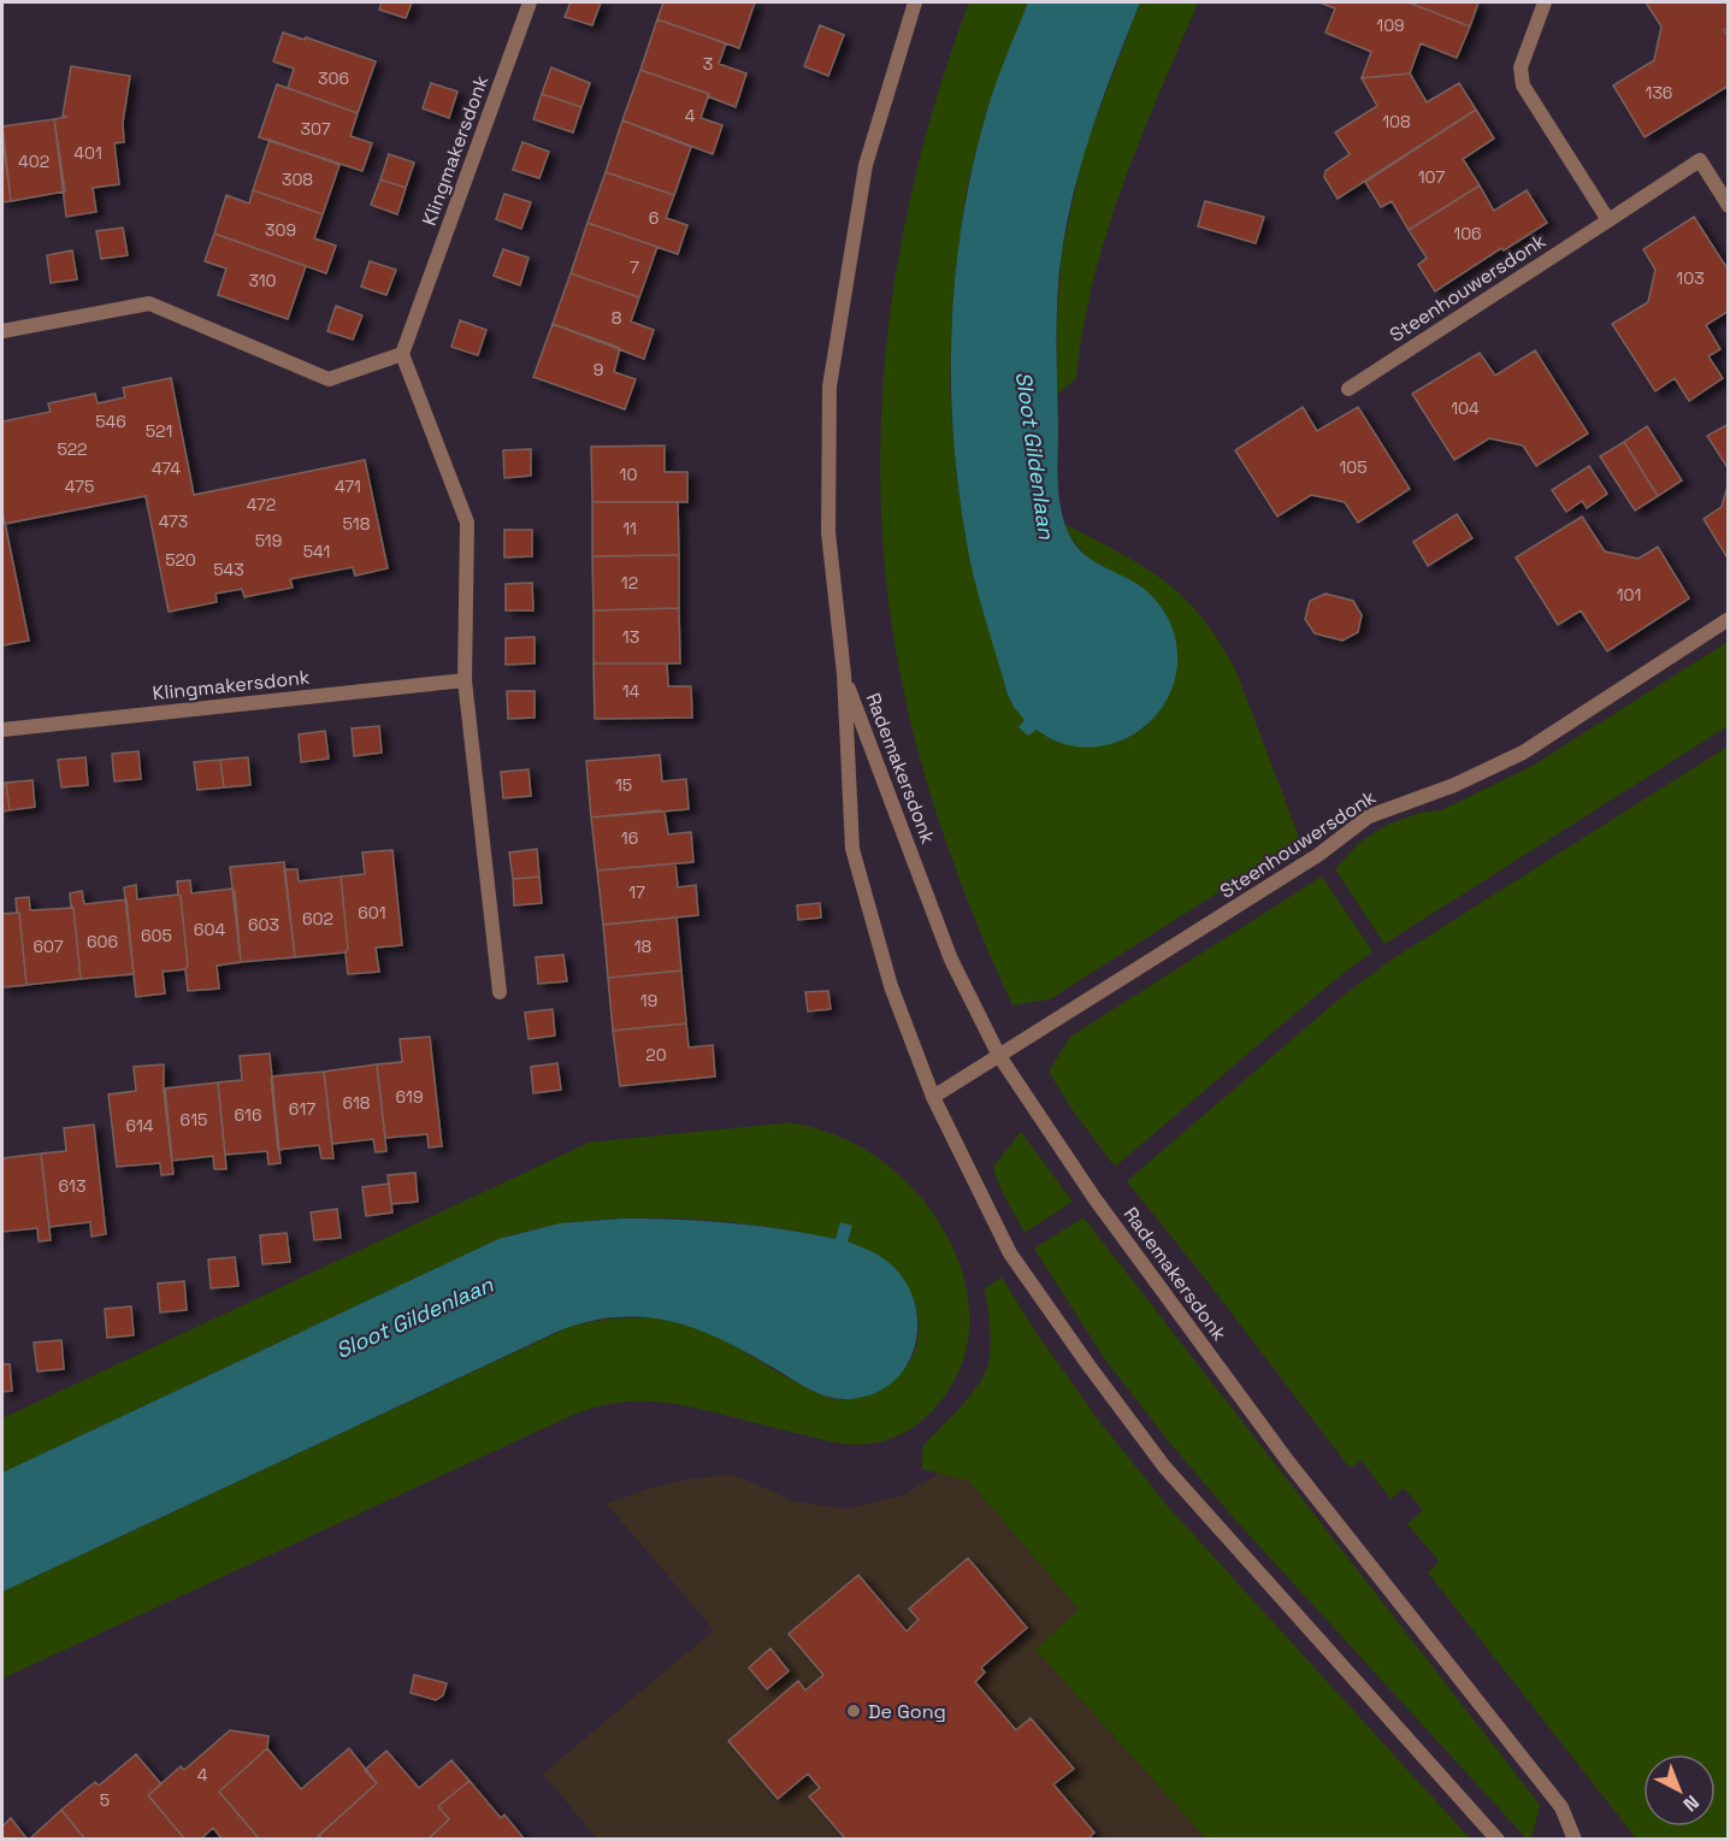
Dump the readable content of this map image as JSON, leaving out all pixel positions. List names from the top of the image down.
{
  "streets": {
    "street": ["Klingmakersdonk", "Steenhouwersdonk", "Rademakersdonk"]
  },
  "crossings": [
    ["Steenhouwersdonk", "Rademakersdonk"]
  ],
  "water": ["Sloot Gildenlaan"],
  "places": ["De Gong"],
  "house_numbers": [
    "109",
    "3",
    "306",
    "136",
    "4",
    "108",
    "307",
    "401",
    "402",
    "107",
    "308",
    "6",
    "309",
    "106",
    "7",
    "103",
    "310",
    "8",
    "9",
    "104",
    "546",
    "521",
    "522",
    "105",
    "474",
    "10",
    "475",
    "471",
    "472",
    "473",
    "518",
    "11",
    "519",
    "541",
    "520",
    "543",
    "12",
    "101",
    "13",
    "14",
    "15",
    "16",
    "17",
    "601",
    "602",
    "603",
    "604",
    "605",
    "606",
    "607",
    "18",
    "19",
    "20",
    "619",
    "618",
    "617",
    "616",
    "615",
    "614",
    "613",
    "4",
    "5"
  ],
  "north": "bottom right"
}
